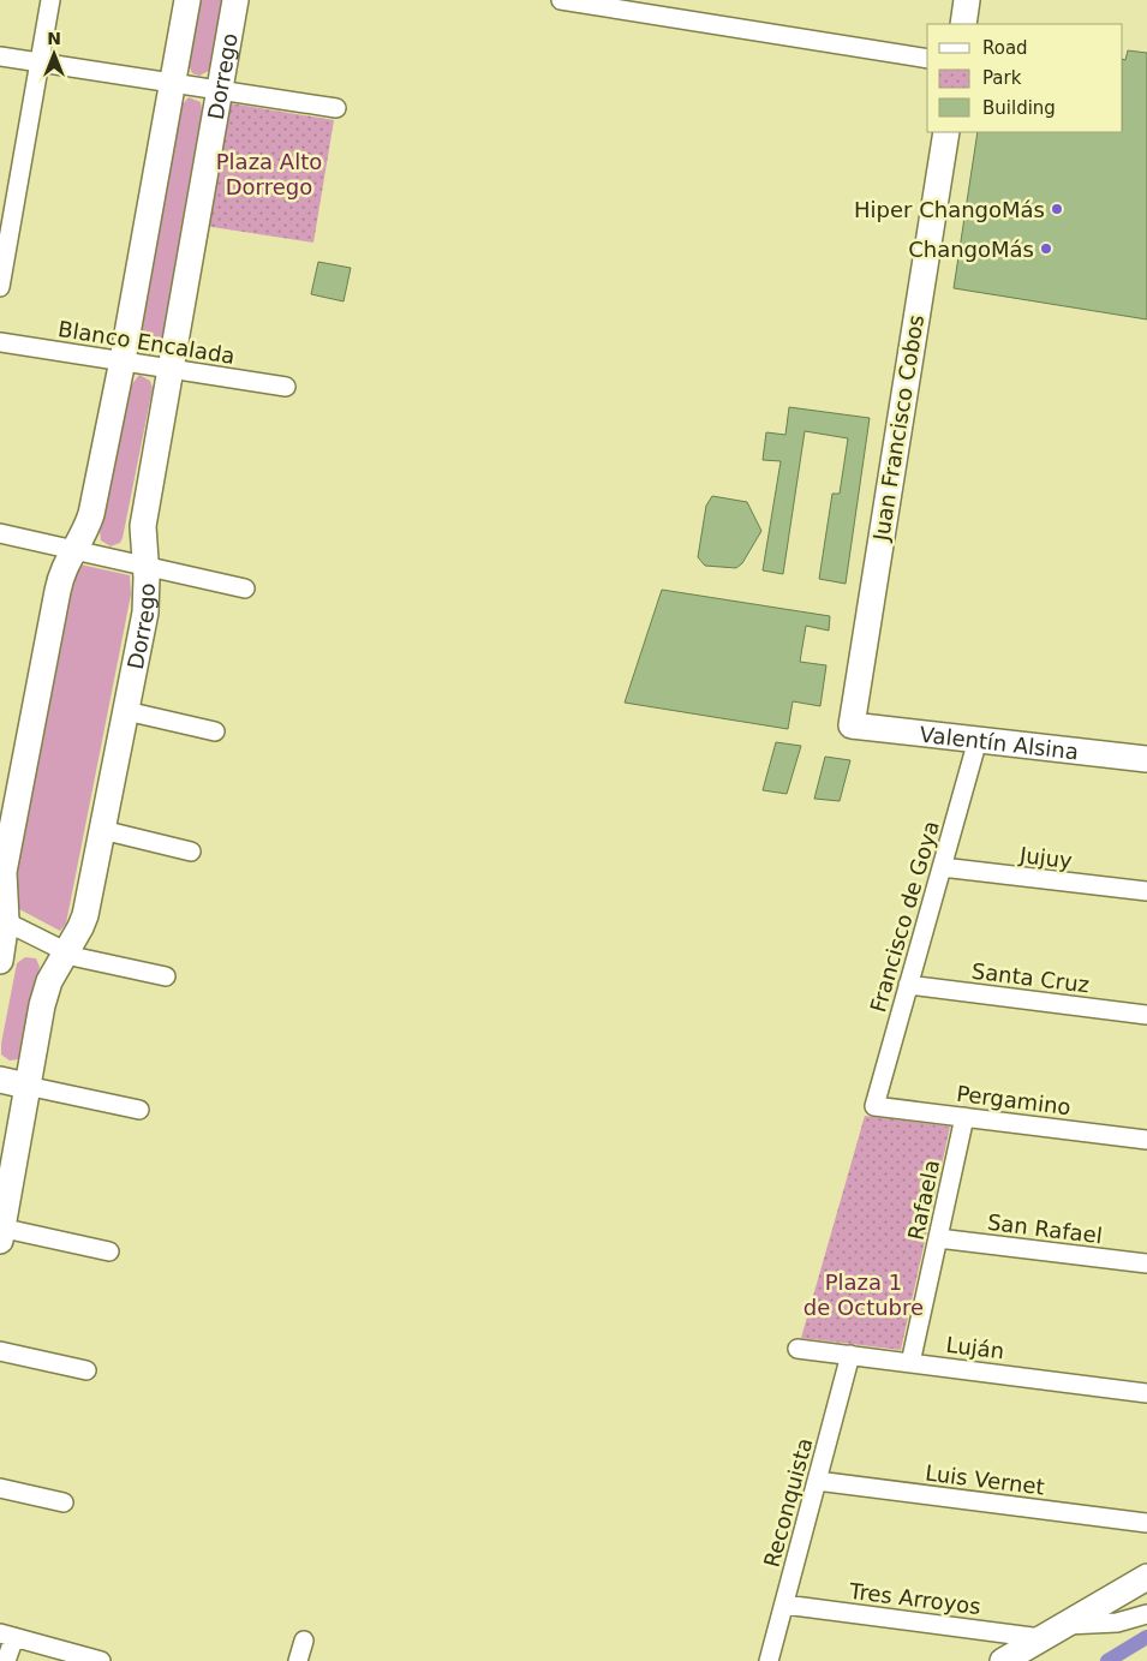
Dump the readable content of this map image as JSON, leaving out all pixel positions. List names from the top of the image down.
{
  "streets": {
    "main road": ["Dorrego", "Juan Francisco Cobos", "Valentín Alsina"],
    "street": [
      "Blanco Encalada",
      "Jujuy",
      "Francisco de Goya",
      "Santa Cruz",
      "Pergamino",
      "Rafaela",
      "San Rafael",
      "Luján",
      "Luis Vernet",
      "Reconquista",
      "Tres Arroyos"
    ]
  },
  "crossings": [
    ["Dorrego", "Blanco Encalada"],
    ["Juan Francisco Cobos", "Valentín Alsina"],
    ["Valentín Alsina", "Francisco de Goya"],
    ["Jujuy", "Francisco de Goya"],
    ["Francisco de Goya", "Santa Cruz"],
    ["Francisco de Goya", "Pergamino"],
    ["Pergamino", "Rafaela"],
    ["Rafaela", "San Rafael"],
    ["Rafaela", "Luján"],
    ["Luján", "Reconquista"],
    ["Luis Vernet", "Reconquista"],
    ["Reconquista", "Tres Arroyos"]
  ],
  "parks": ["Plaza Alto Dorrego", "Plaza 1 de Octubre"],
  "places": ["Hiper ChangoMás", "ChangoMás"],
  "legend": ["Road", "Park", "Building"],
  "north": "top"
}
